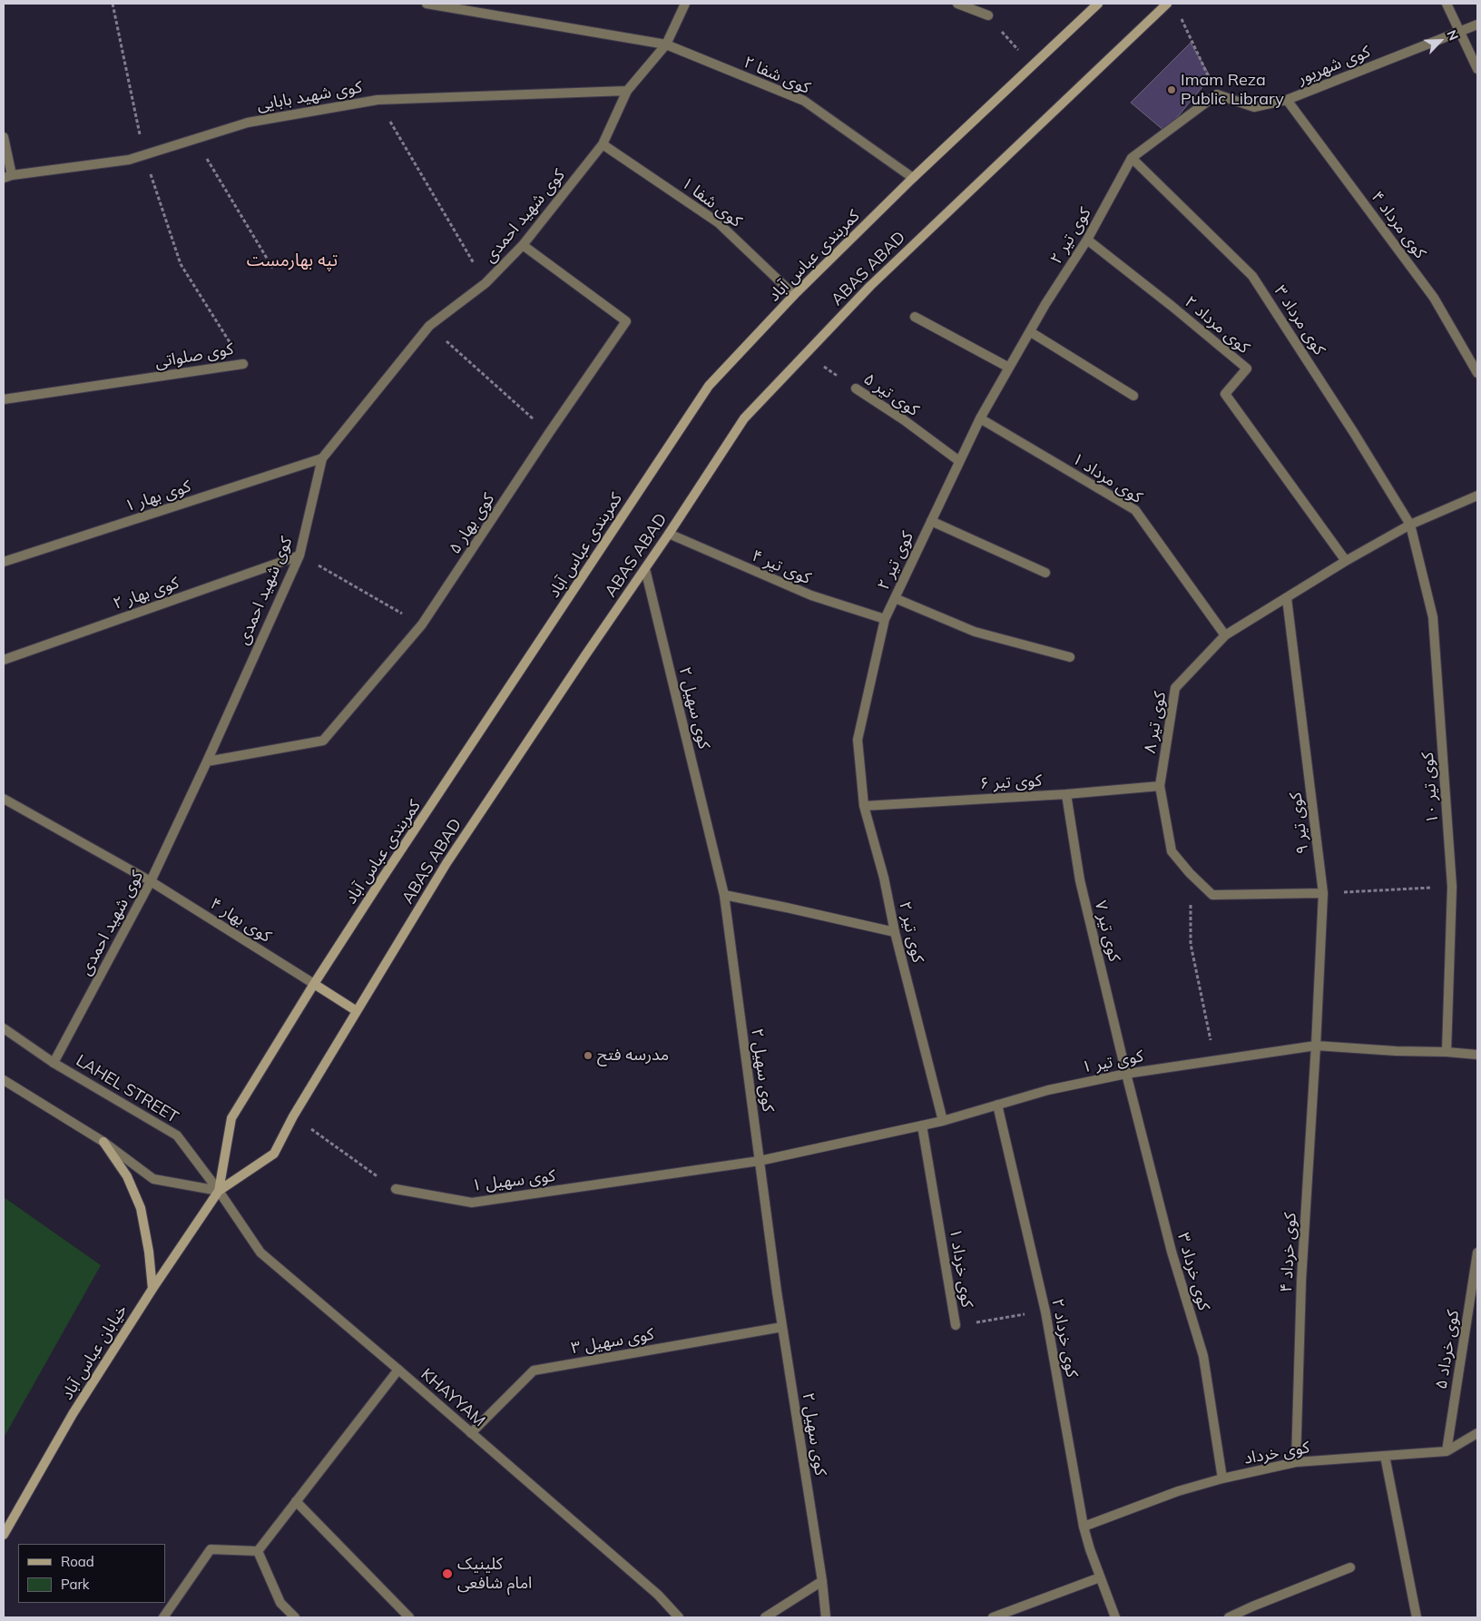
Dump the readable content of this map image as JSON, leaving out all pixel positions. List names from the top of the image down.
{
  "streets": {
    "main road": ["کمربندی عباس آباد", "ABAS ABAD", "خیابان عباس آباد"],
    "street": [
      "کوی شهریور",
      "کوی شفا ۲",
      "کوی شهید بابایی",
      "کوی شفا ۱",
      "کوی شهید احمدی",
      "کوی مرداد ۴",
      "کوی تیر ۲",
      "کوی مرداد ۳",
      "کوی مرداد ۲",
      "کوی صلواتی",
      "کوی تیر ۵",
      "کوی مرداد ۱",
      "کوی بهار ۱",
      "کوی بهار ۵",
      "کوی تیر ۴",
      "کوی بهار ۲",
      "کوی سهیل ۲",
      "کوی تیر ۸",
      "کوی تیر ۶",
      "کوی تیر ۱۰",
      "کوی تیر ۹",
      "کوی بهار ۴",
      "کوی تیر ۷",
      "کوی تیر ۱",
      "LAHEL STREET",
      "کوی سهیل ۱",
      "کوی خرداد ۴",
      "کوی خرداد ۱",
      "کوی خرداد ۳",
      "کوی خرداد ۲",
      "کوی سهیل ۳",
      "کوی خرداد ۵",
      "KHAYYAM",
      "کوی خرداد"
    ]
  },
  "crossings": [
    ["کوی شهریور", "کوی مرداد ۴"],
    ["کوی شهریور", "کوی تیر ۲"],
    ["کوی شفا ۲", "کوی شهید احمدی"],
    ["کوی شفا ۲", "کمربندی عباس آباد"],
    ["کوی شهید بابایی", "کوی شهید احمدی"],
    ["کوی شهید بابایی", "کوی صلواتی"],
    ["کوی شفا ۱", "کوی شهید احمدی"],
    ["کوی شفا ۱", "کمربندی عباس آباد"],
    ["کوی شهید احمدی", "کوی بهار ۱"],
    ["کوی شهید احمدی", "کوی بهار ۵"],
    ["کوی شهید احمدی", "کوی بهار ۲"],
    ["کوی شهید احمدی", "کوی بهار ۴"],
    ["کوی شهید احمدی", "LAHEL STREET"],
    ["کوی تیر ۲", "کوی مرداد ۳"],
    ["کوی تیر ۲", "کوی مرداد ۲"],
    ["کوی تیر ۲", "کوی تیر ۵"],
    ["کوی تیر ۲", "کوی مرداد ۱"],
    ["کوی تیر ۲", "کوی تیر ۴"],
    ["کوی تیر ۲", "کوی تیر ۶"],
    ["کوی تیر ۲", "کوی تیر ۱"],
    ["کمربندی عباس آباد", "ABAS ABAD"],
    ["کمربندی عباس آباد", "کوی بهار ۴"],
    ["کمربندی عباس آباد", "LAHEL STREET"],
    ["کمربندی عباس آباد", "خیابان عباس آباد"],
    ["کمربندی عباس آباد", "KHAYYAM"],
    ["ABAS ABAD", "کوی تیر ۵"],
    ["ABAS ABAD", "کوی تیر ۴"],
    ["ABAS ABAD", "کوی سهیل ۲"],
    ["ABAS ABAD", "LAHEL STREET"],
    ["ABAS ABAD", "خیابان عباس آباد"],
    ["ABAS ABAD", "KHAYYAM"],
    ["کوی مرداد ۳", "کوی تیر ۸"],
    ["کوی مرداد ۳", "کوی تیر ۱۰"],
    ["کوی مرداد ۲", "کوی تیر ۸"],
    ["کوی مرداد ۱", "کوی تیر ۸"],
    ["کوی سهیل ۲", "کوی تیر ۱"],
    ["کوی سهیل ۲", "کوی سهیل ۱"],
    ["کوی سهیل ۲", "کوی سهیل ۳"],
    ["کوی تیر ۸", "کوی تیر ۶"],
    ["کوی تیر ۸", "کوی تیر ۱۰"],
    ["کوی تیر ۸", "کوی تیر ۹"],
    ["کوی تیر ۶", "کوی تیر ۷"],
    ["کوی تیر ۱۰", "کوی تیر ۱"],
    ["کوی تیر ۹", "کوی تیر ۱"],
    ["کوی تیر ۹", "کوی خرداد ۴"],
    ["کوی تیر ۷", "کوی تیر ۱"],
    ["کوی تیر ۷", "کوی خرداد ۳"],
    ["کوی تیر ۱", "کوی سهیل ۱"],
    ["کوی تیر ۱", "کوی خرداد ۴"],
    ["کوی تیر ۱", "کوی خرداد ۱"],
    ["کوی تیر ۱", "کوی خرداد ۳"],
    ["کوی تیر ۱", "کوی خرداد ۲"],
    ["LAHEL STREET", "خیابان عباس آباد"],
    ["LAHEL STREET", "KHAYYAM"],
    ["کوی خرداد ۴", "کوی خرداد"],
    ["کوی خرداد ۱", "کوی خرداد ۲"],
    ["کوی خرداد ۳", "کوی خرداد"],
    ["کوی خرداد ۲", "کوی خرداد"],
    ["کوی سهیل ۳", "KHAYYAM"],
    ["کوی خرداد ۵", "کوی خرداد"],
    ["خیابان عباس آباد", "KHAYYAM"]
  ],
  "districts": ["تپه بهارمست"],
  "places": ["Imam Reza Public Library", "مدرسه فتح", "کلینیک امام شافعی"],
  "legend": ["Road", "Park"],
  "north": "top right"
}
